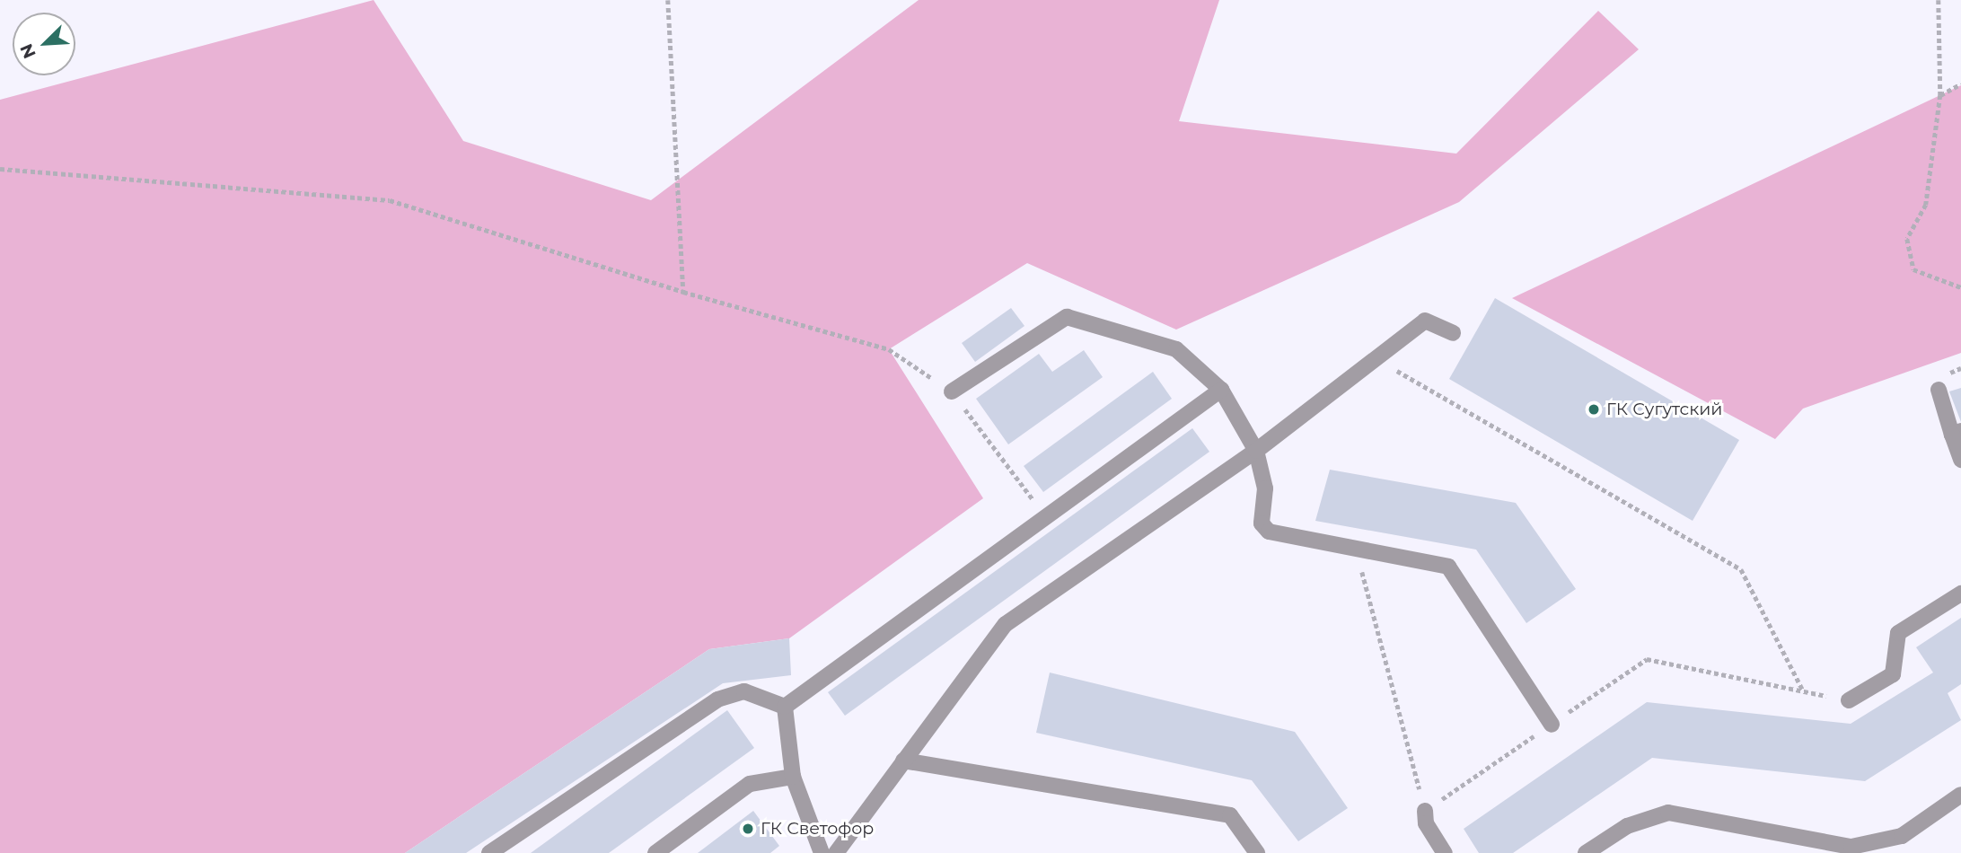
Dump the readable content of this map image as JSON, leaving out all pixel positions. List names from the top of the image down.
{
  "places": ["ГК Сугутский", "ГК Светофор"],
  "north": "bottom left"
}
